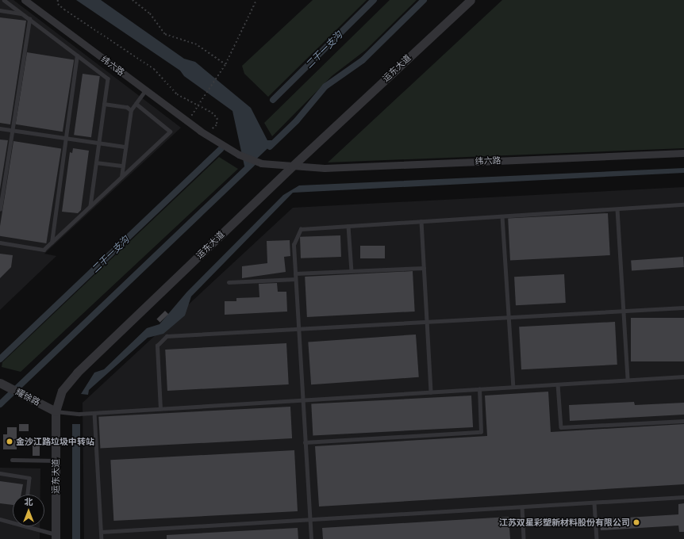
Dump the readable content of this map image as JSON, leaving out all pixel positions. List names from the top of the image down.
{
  "streets": {
    "street": ["纬六路", "运东大道", "耀徐路"]
  },
  "crossings": [
    ["纬六路", "运东大道"],
    ["运东大道", "耀徐路"]
  ],
  "water": ["二干一支沟"],
  "places": ["金沙江路垃圾中转站", "江苏双星彩塑新材料股份有限公司"],
  "north": "top"
}
